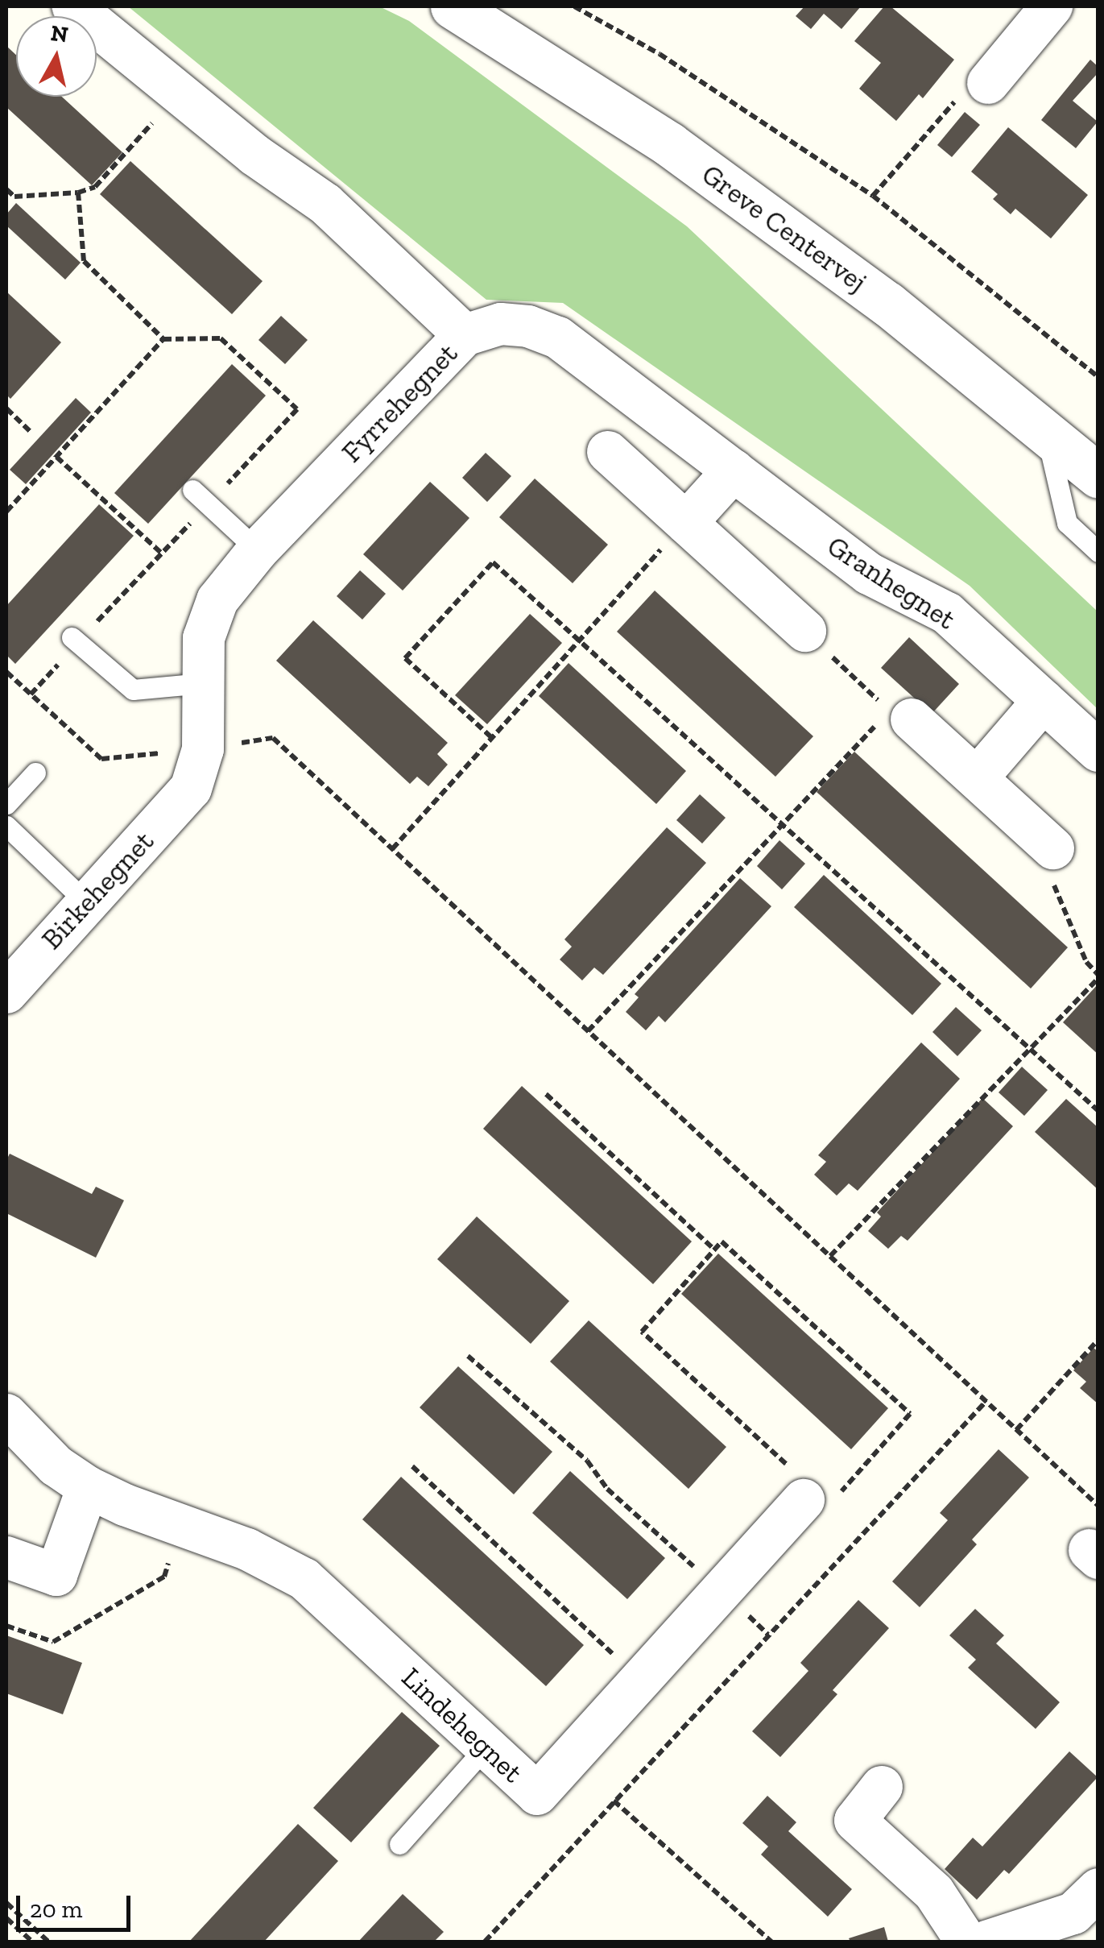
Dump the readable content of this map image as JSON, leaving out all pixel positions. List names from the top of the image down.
{
  "streets": {
    "street": [
      "Greve Centervej",
      "Fyrrehegnet",
      "Granhegnet",
      "Birkehegnet",
      "Lindehegnet"
    ]
  },
  "crossings": [
    ["Fyrrehegnet", "Granhegnet"],
    ["Fyrrehegnet", "Birkehegnet"]
  ],
  "scale_bar": "20 m",
  "north": "top"
}
